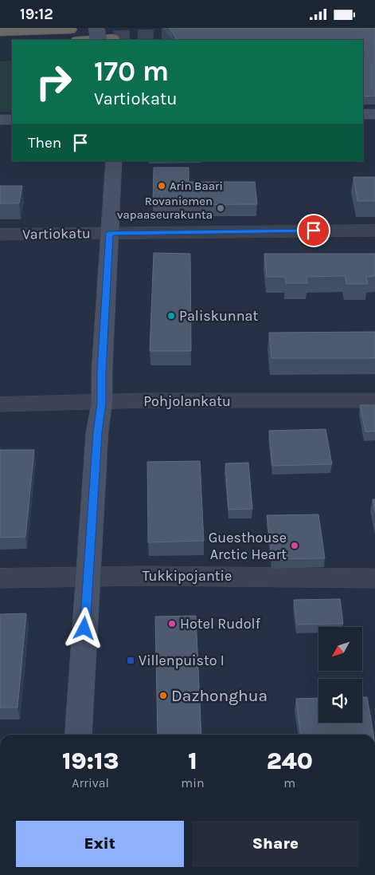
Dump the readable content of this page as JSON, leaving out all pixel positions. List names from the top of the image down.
{
  "streets": {
    "street": ["Vartiokatu", "Pohjolankatu", "Tukkipojantie"]
  },
  "places": {
    "other": [
      "Arin Baari",
      "Rovaniemen vapaaseurakunta",
      "Paliskunnat",
      "Guesthouse Arctic Heart",
      "Hotel Rudolf",
      "Dazhonghua"
    ],
    "transit": ["Villenpuisto I"]
  },
  "north": "bottom left",
  "page": {
    "status": "19:12",
    "turn": ["170 m", "Vartiokatu"],
    "then": "Then",
    "eta": [
      "19:13",
      "Arrival",
      "1",
      "min",
      "240",
      "m"
    ],
    "buttons": ["Exit", "Share"]
  }
}
